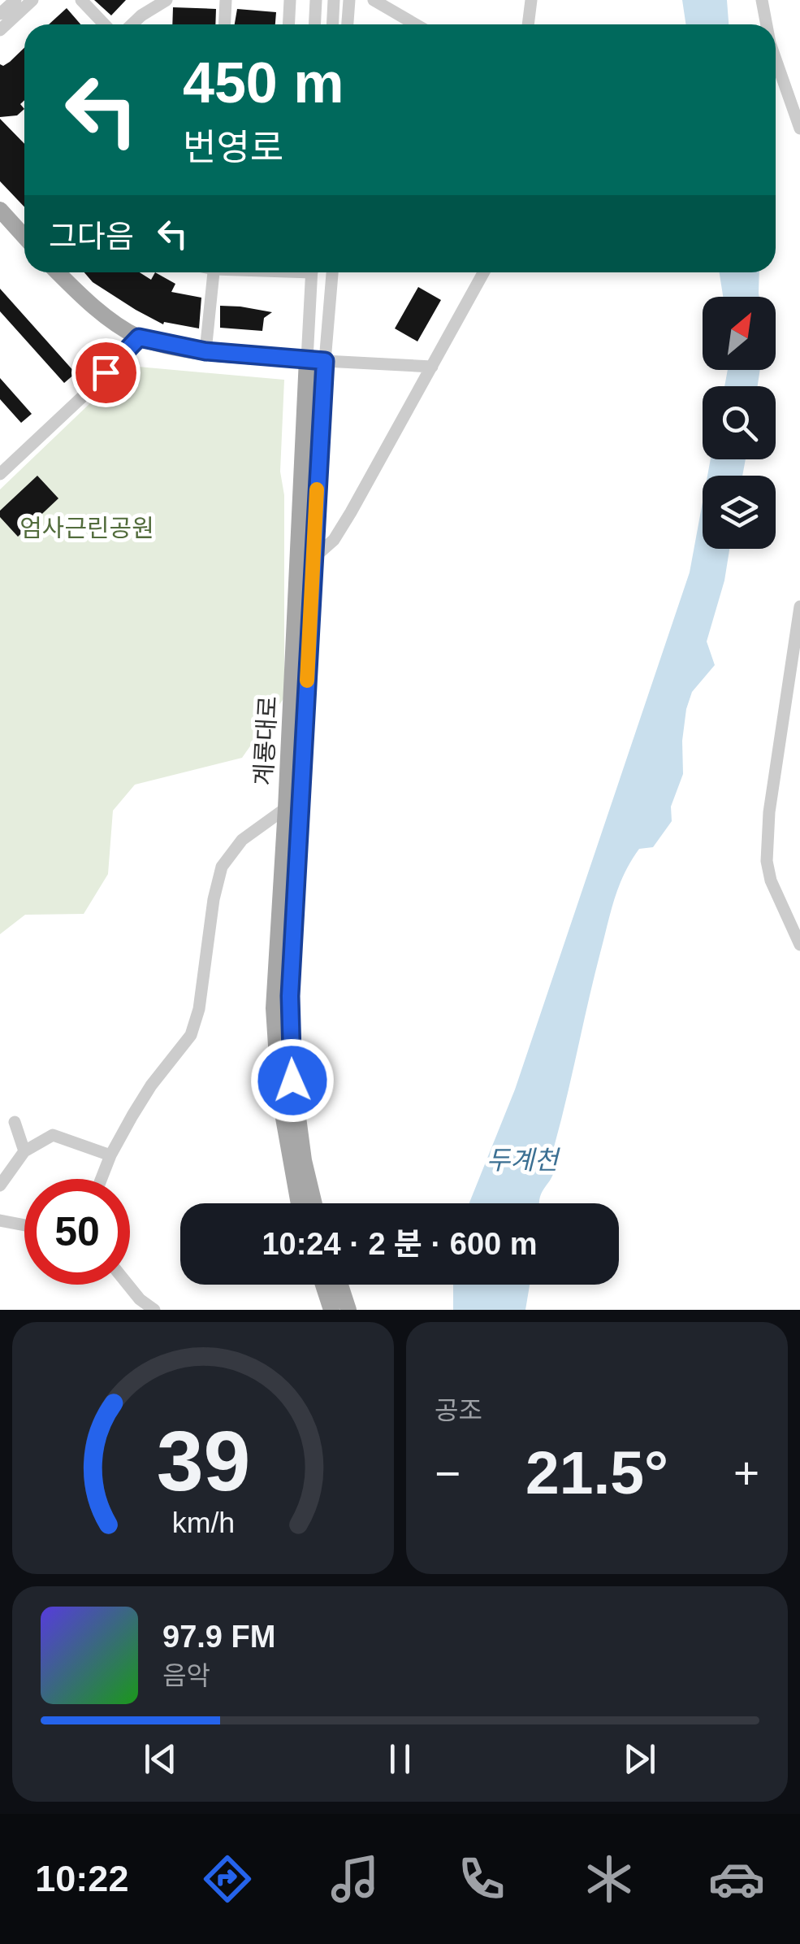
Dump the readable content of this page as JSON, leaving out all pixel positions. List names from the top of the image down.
{
  "streets": {
    "main road": ["계룡대로"]
  },
  "water": ["두계천"],
  "parks": ["엄사근린공원"],
  "north": "top right",
  "page": {
    "turn": ["450 m", "번영로"],
    "then": "그다음",
    "limit": "50",
    "trip": "10:24 · 2 분 · 600 m",
    "tile": "공조",
    "heat": ["−", "21.5°", "+"],
    "song": ["97.9 FM", "음악"],
    "tabs": "10:22",
    "gauge": ["39", "km/h"]
  }
}
